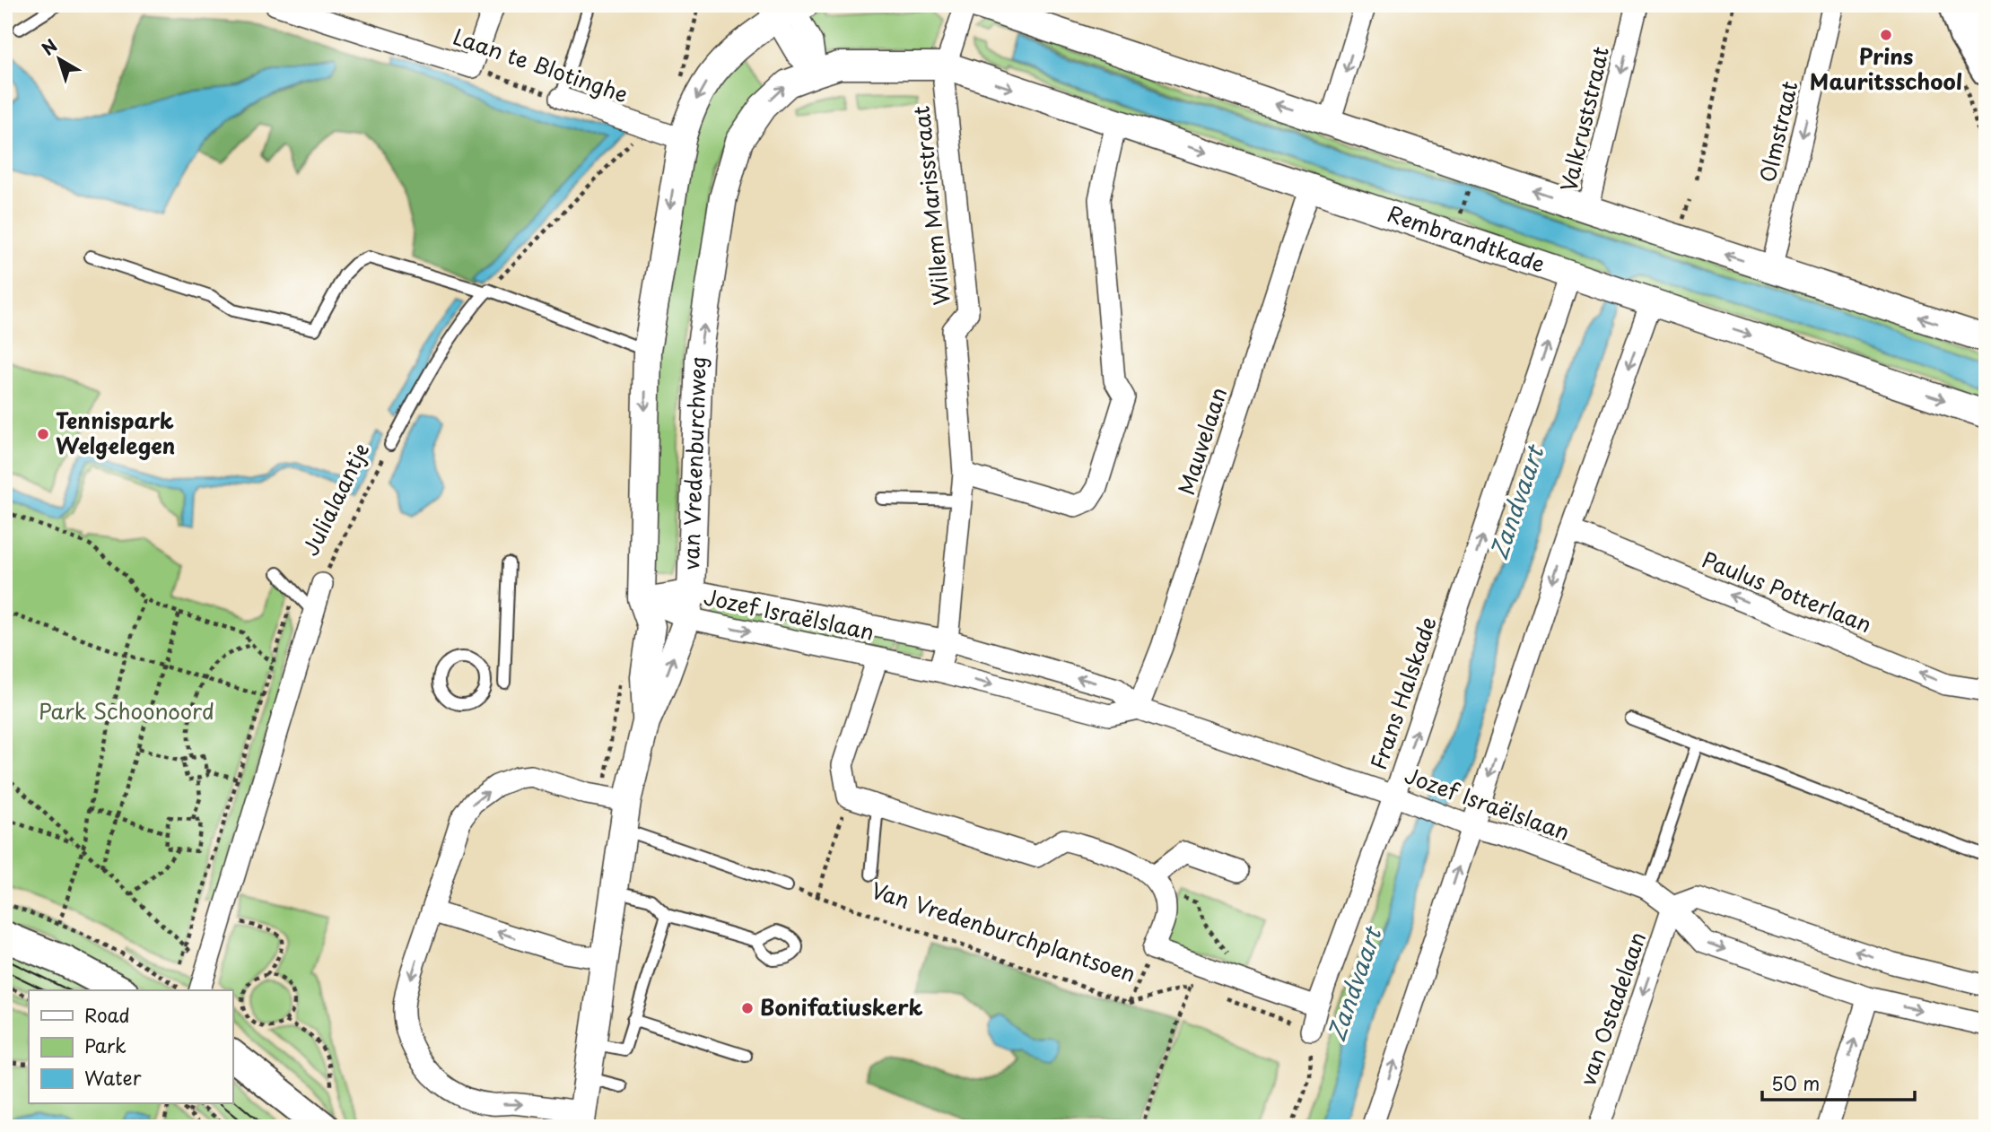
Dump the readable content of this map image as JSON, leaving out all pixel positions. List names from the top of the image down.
{
  "streets": {
    "street": [
      "Laan te Blotinghe",
      "Valkruststraat",
      "Olmstraat",
      "Willem Marisstraat",
      "Rembrandtkade",
      "Mauvelaan",
      "van Vredenburchweg",
      "Julialaantje",
      "Paulus Potterlaan",
      "Jozef Israëlslaan",
      "Frans Halskade",
      "Van Vredenburchplantsoen",
      "van Ostadelaan"
    ]
  },
  "crossings": [
    ["Laan te Blotinghe", "van Vredenburchweg"],
    ["Willem Marisstraat", "Rembrandtkade"],
    ["Willem Marisstraat", "Jozef Israëlslaan"],
    ["Rembrandtkade", "Mauvelaan"],
    ["Rembrandtkade", "van Vredenburchweg"],
    ["Rembrandtkade", "Frans Halskade"],
    ["Mauvelaan", "Jozef Israëlslaan"],
    ["van Vredenburchweg", "Jozef Israëlslaan"],
    ["Jozef Israëlslaan", "Frans Halskade"],
    ["Jozef Israëlslaan", "van Ostadelaan"],
    ["Frans Halskade", "Van Vredenburchplantsoen"]
  ],
  "one_way": [
    "Valkruststraat",
    "Olmstraat",
    "Paulus Potterlaan",
    "van Ostadelaan"
  ],
  "water": ["Zandvaart"],
  "parks": ["Park Schoonoord"],
  "places": ["Prins Mauritsschool", "Tennispark Welgelegen", "Bonifatiuskerk"],
  "legend": ["Road", "Park", "Water"],
  "scale_bar": "50 m",
  "north": "top left"
}
